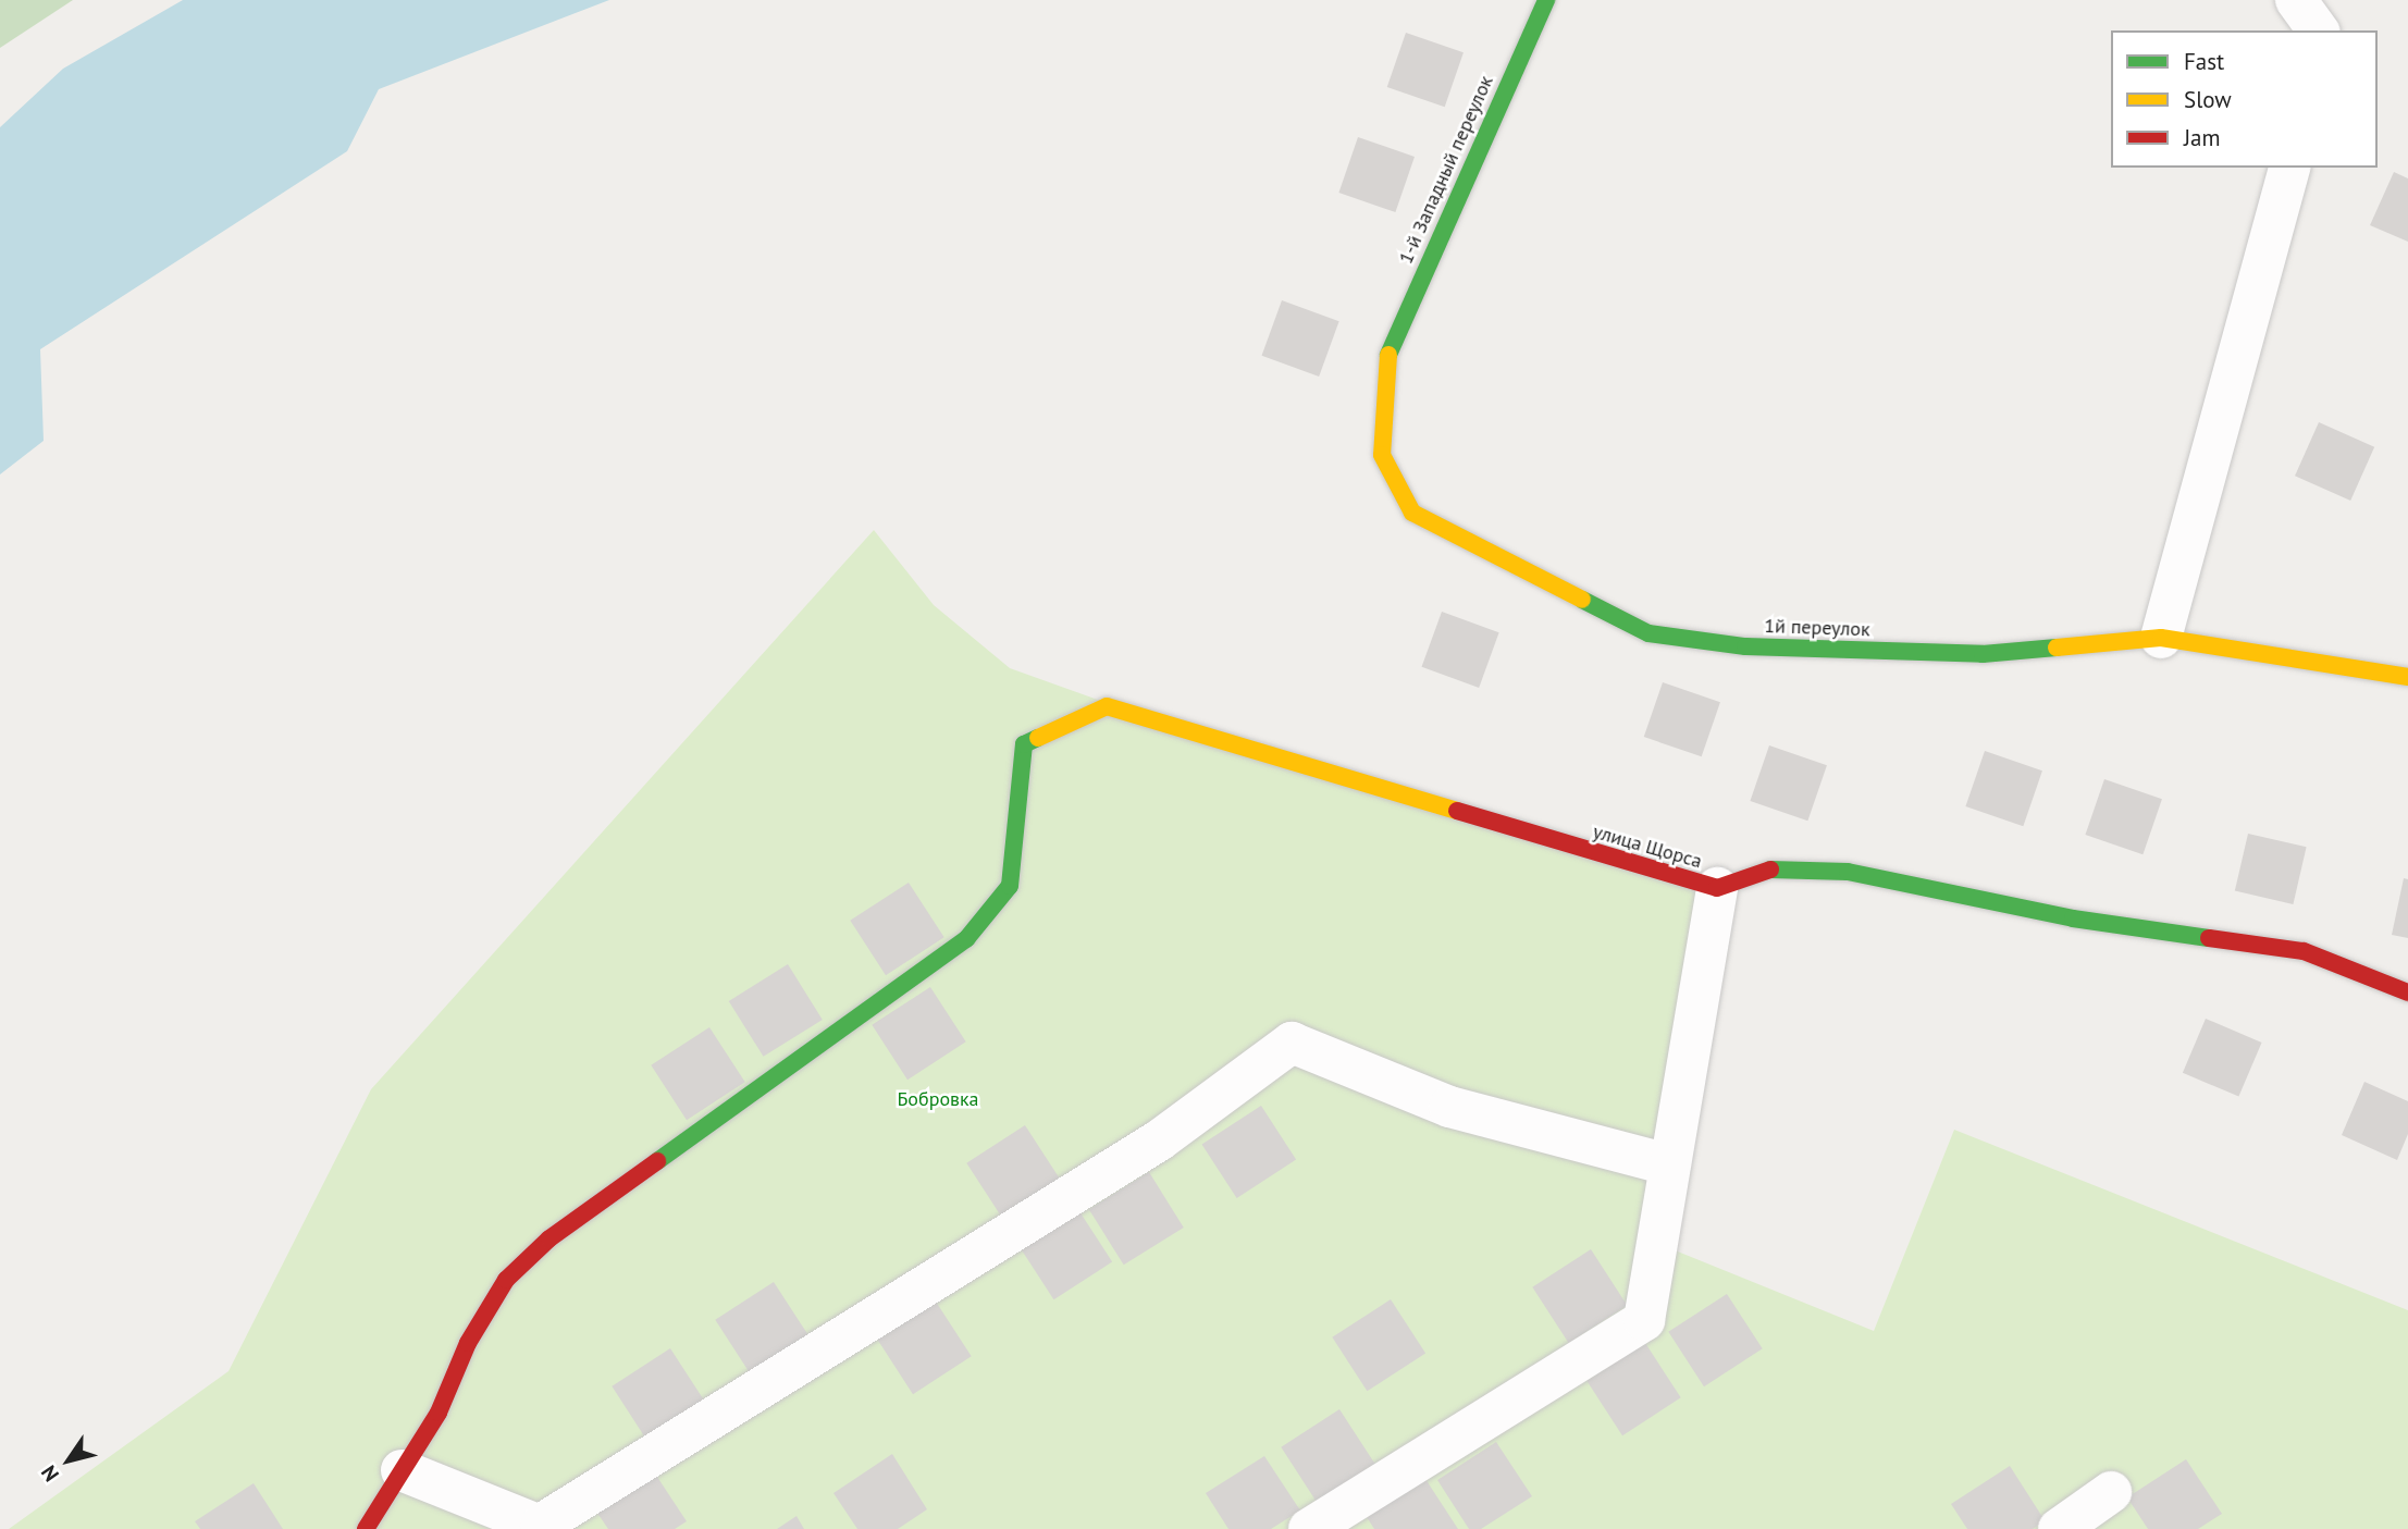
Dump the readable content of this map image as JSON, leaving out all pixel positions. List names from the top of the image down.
{
  "streets": {
    "street": ["1-й Западный переулок", "1й переулок", "улица Щорса"]
  },
  "crossings": [
    ["1-й Западный переулок", "1й переулок"]
  ],
  "parks": ["Бобровка"],
  "legend": ["Fast", "Slow", "Jam"],
  "north": "bottom left"
}
